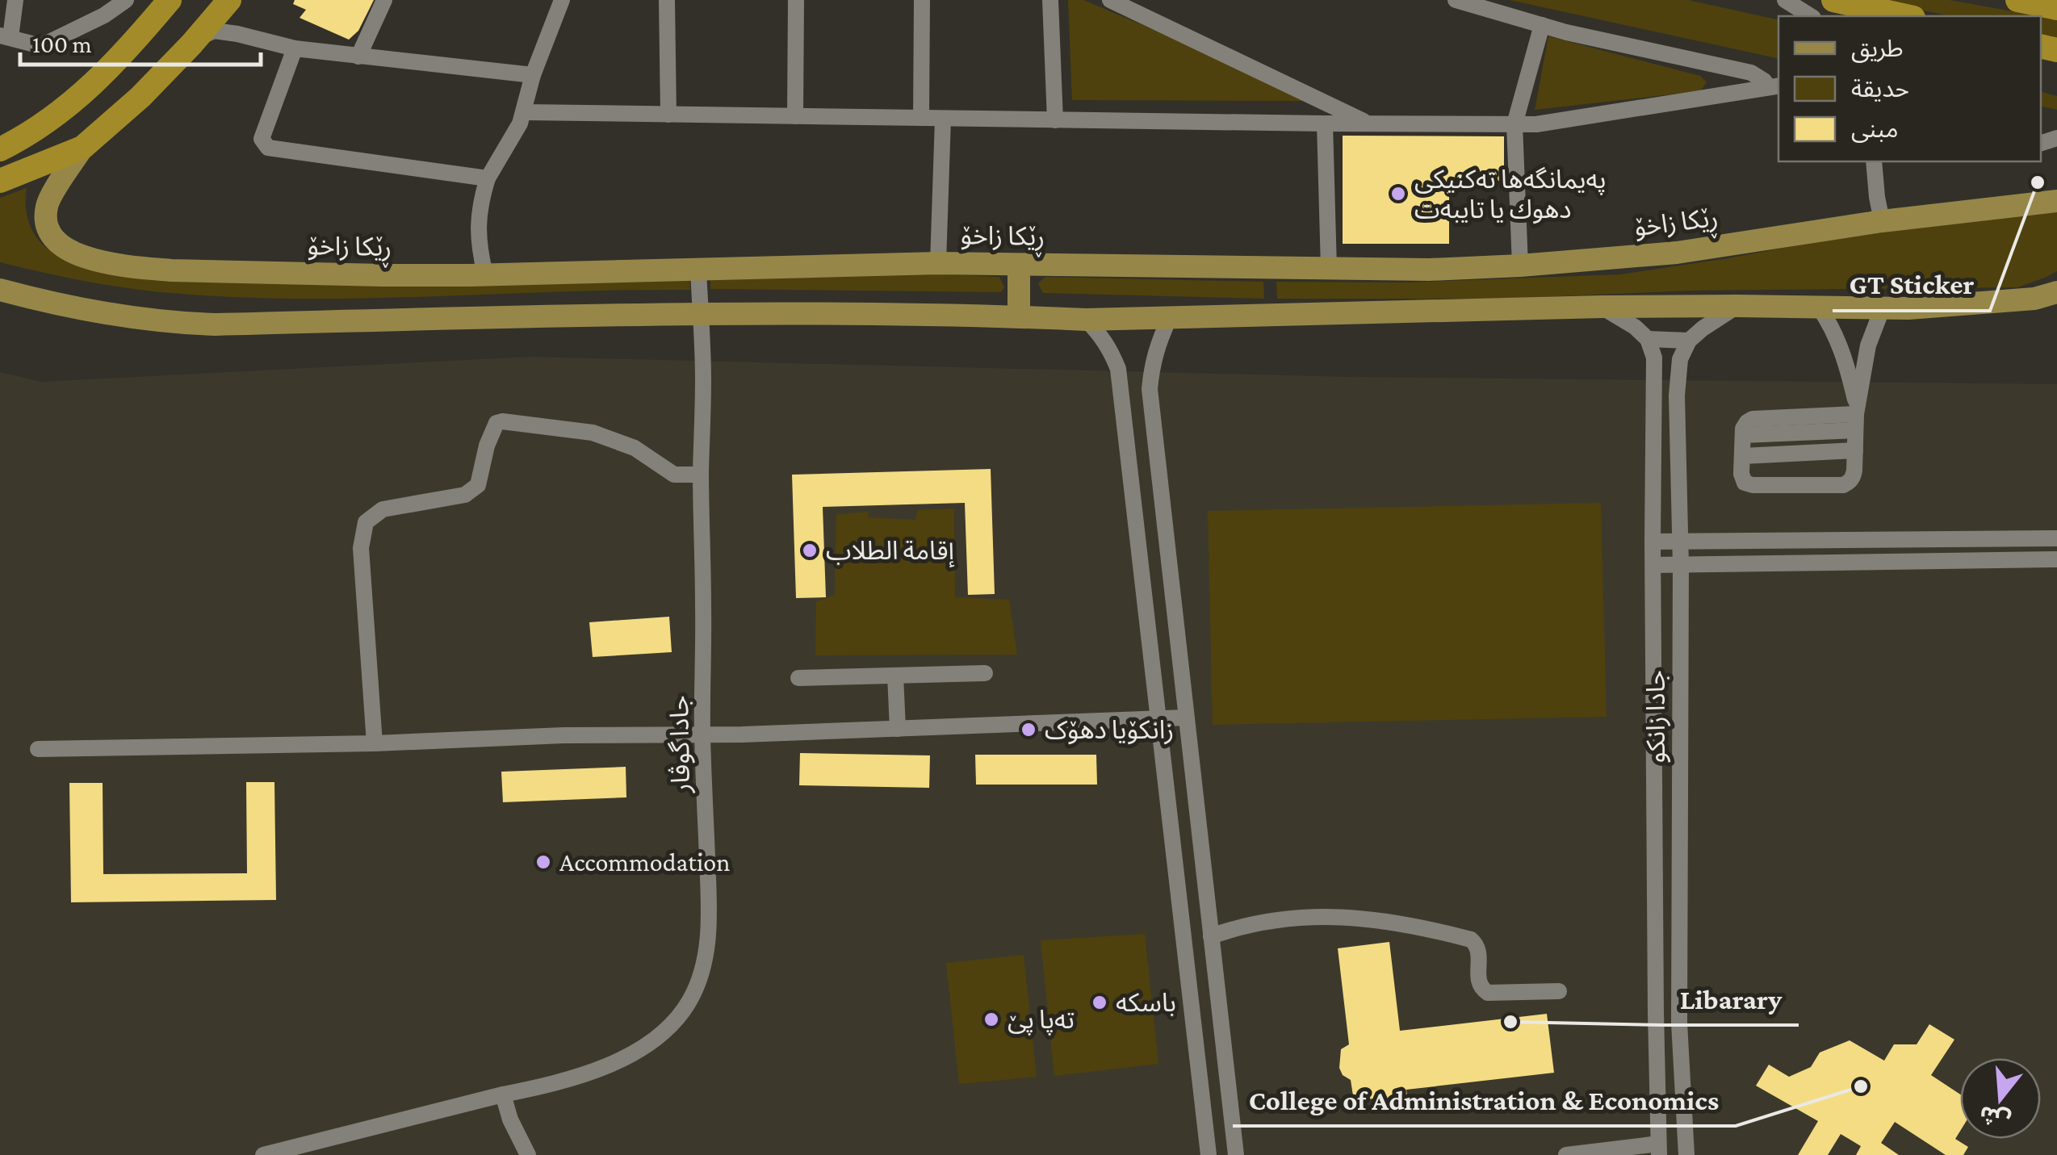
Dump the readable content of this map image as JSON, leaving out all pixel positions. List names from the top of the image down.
{
  "streets": {
    "highway": ["ڕێکا زاخۆ"],
    "street": ["جادا زانکو", "جادا گوڤار"]
  },
  "crossings": [
    ["ڕێکا زاخۆ", "جادا گوڤار"]
  ],
  "places": [
    "GT Sticker",
    "پەیمانگەها تەکنیکی دهوك یا تایبەت",
    "إقامة الطلاب",
    "زانکۆیا دهۆک",
    "Accommodation",
    "باسکە",
    "تەپا پێ",
    "Libarary",
    "College of Administration & Economics"
  ],
  "legend": ["طريق", "حديقة", "مبنى"],
  "scale_bar": "100 m",
  "north": "bottom"
}
